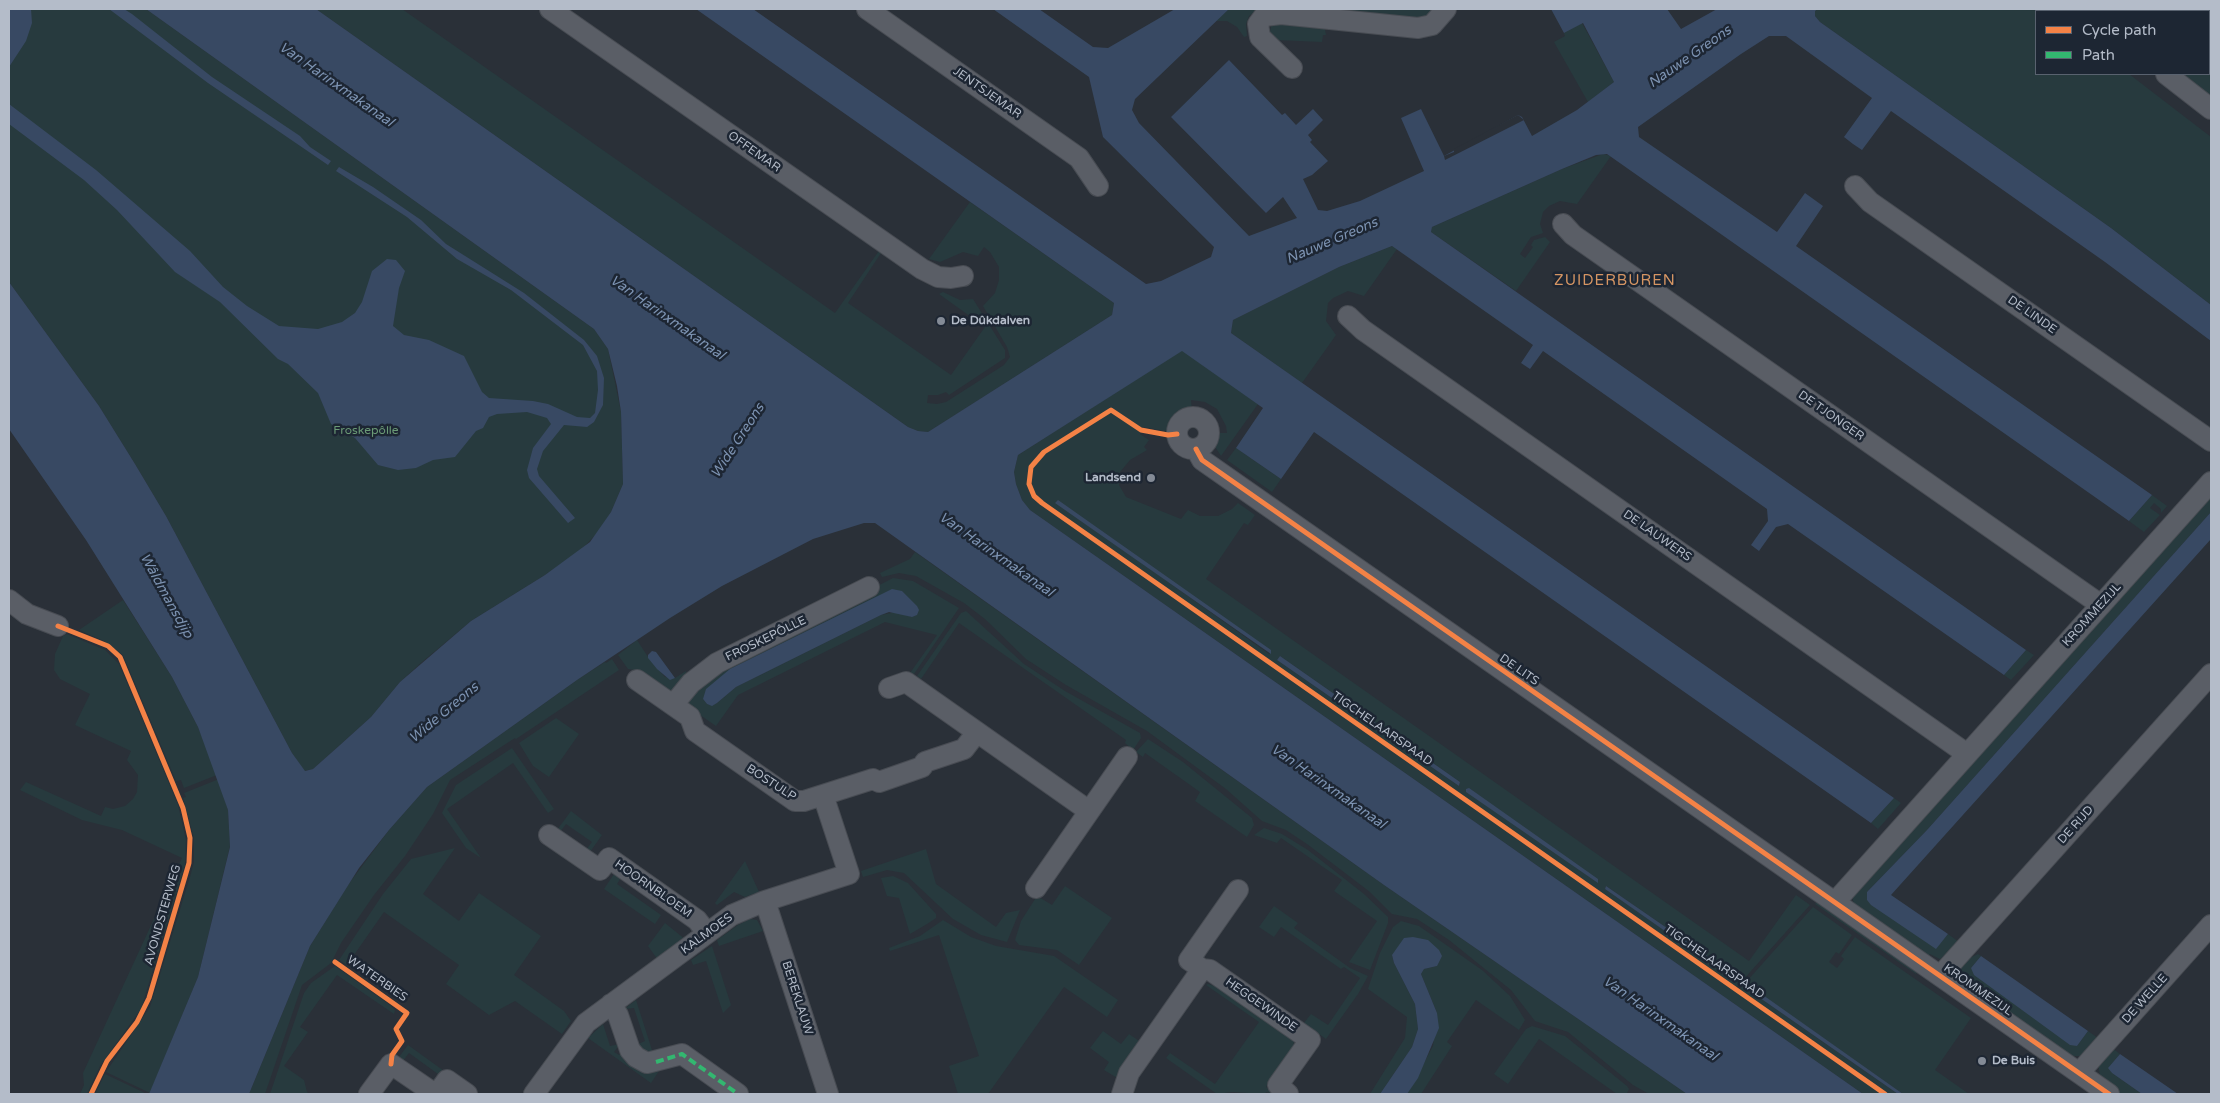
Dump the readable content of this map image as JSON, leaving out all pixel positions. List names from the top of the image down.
{
  "streets": {
    "street": [
      "JENTSJEMAR",
      "OFFEMAR",
      "DE LINDE",
      "DE TJONGER",
      "DE LAUWERS",
      "KROMMEZIJL",
      "FROSKEPÔLLE",
      "DE LITS",
      "BOSTULP",
      "DE RIJD",
      "HOORNBLOEM",
      "KALMOES",
      "BEREKLAUW",
      "DE WELLE",
      "HEGGEWINDE"
    ],
    "cycle path": ["TIGCHELAARSPAAD", "AVONDSTERWEG", "WATERBIES"]
  },
  "crossings": [
    ["DE TJONGER", "KROMMEZIJL"],
    ["DE LAUWERS", "KROMMEZIJL"],
    ["KROMMEZIJL", "DE LITS"],
    ["KROMMEZIJL", "DE RIJD"],
    ["KROMMEZIJL", "DE WELLE"],
    ["FROSKEPÔLLE", "BOSTULP"],
    ["BOSTULP", "KALMOES"],
    ["HOORNBLOEM", "KALMOES"],
    ["KALMOES", "BEREKLAUW"]
  ],
  "districts": ["ZUIDERBUREN"],
  "water": [
    "Nauwe Greons",
    "Van Harinxmakanaal",
    "Wide Greons",
    "Wâldmansdjip"
  ],
  "parks": ["Froskepôlle"],
  "places": ["De Dûkdalven", "Landsend", "De Buis"],
  "legend": ["Cycle path", "Path"]
}
